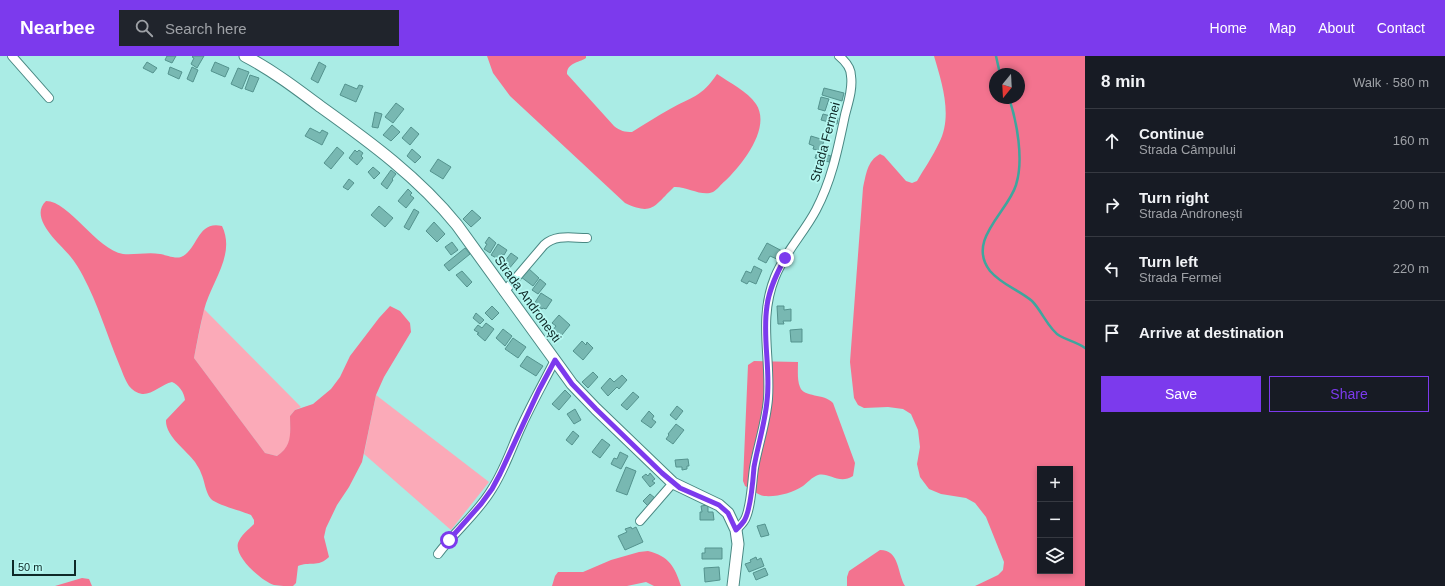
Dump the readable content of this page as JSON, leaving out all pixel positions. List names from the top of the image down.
{
  "streets": {
    "street": ["Strada Fermei", "Strada Andronești"]
  },
  "crossings": [
    ["Strada Fermei", "Strada Andronești"]
  ],
  "scale_bar": "50 m",
  "north": "bottom",
  "page": {
    "header": "Nearbee",
    "search": "Search here",
    "nav": [
      "Home",
      "Map",
      "About",
      "Contact"
    ],
    "heading": ["8 min", "Walk · 580 m"],
    "list": [
      ["Continue", "Strada Câmpului", "160 m"],
      ["Turn right", "Strada Andronești", "200 m"],
      ["Turn left", "Strada Fermei", "220 m"],
      "Arrive at destination"
    ],
    "buttons": ["Save", "Share"],
    "map_buttons": ["+", "−"],
    "scale": "50 m"
  }
}
